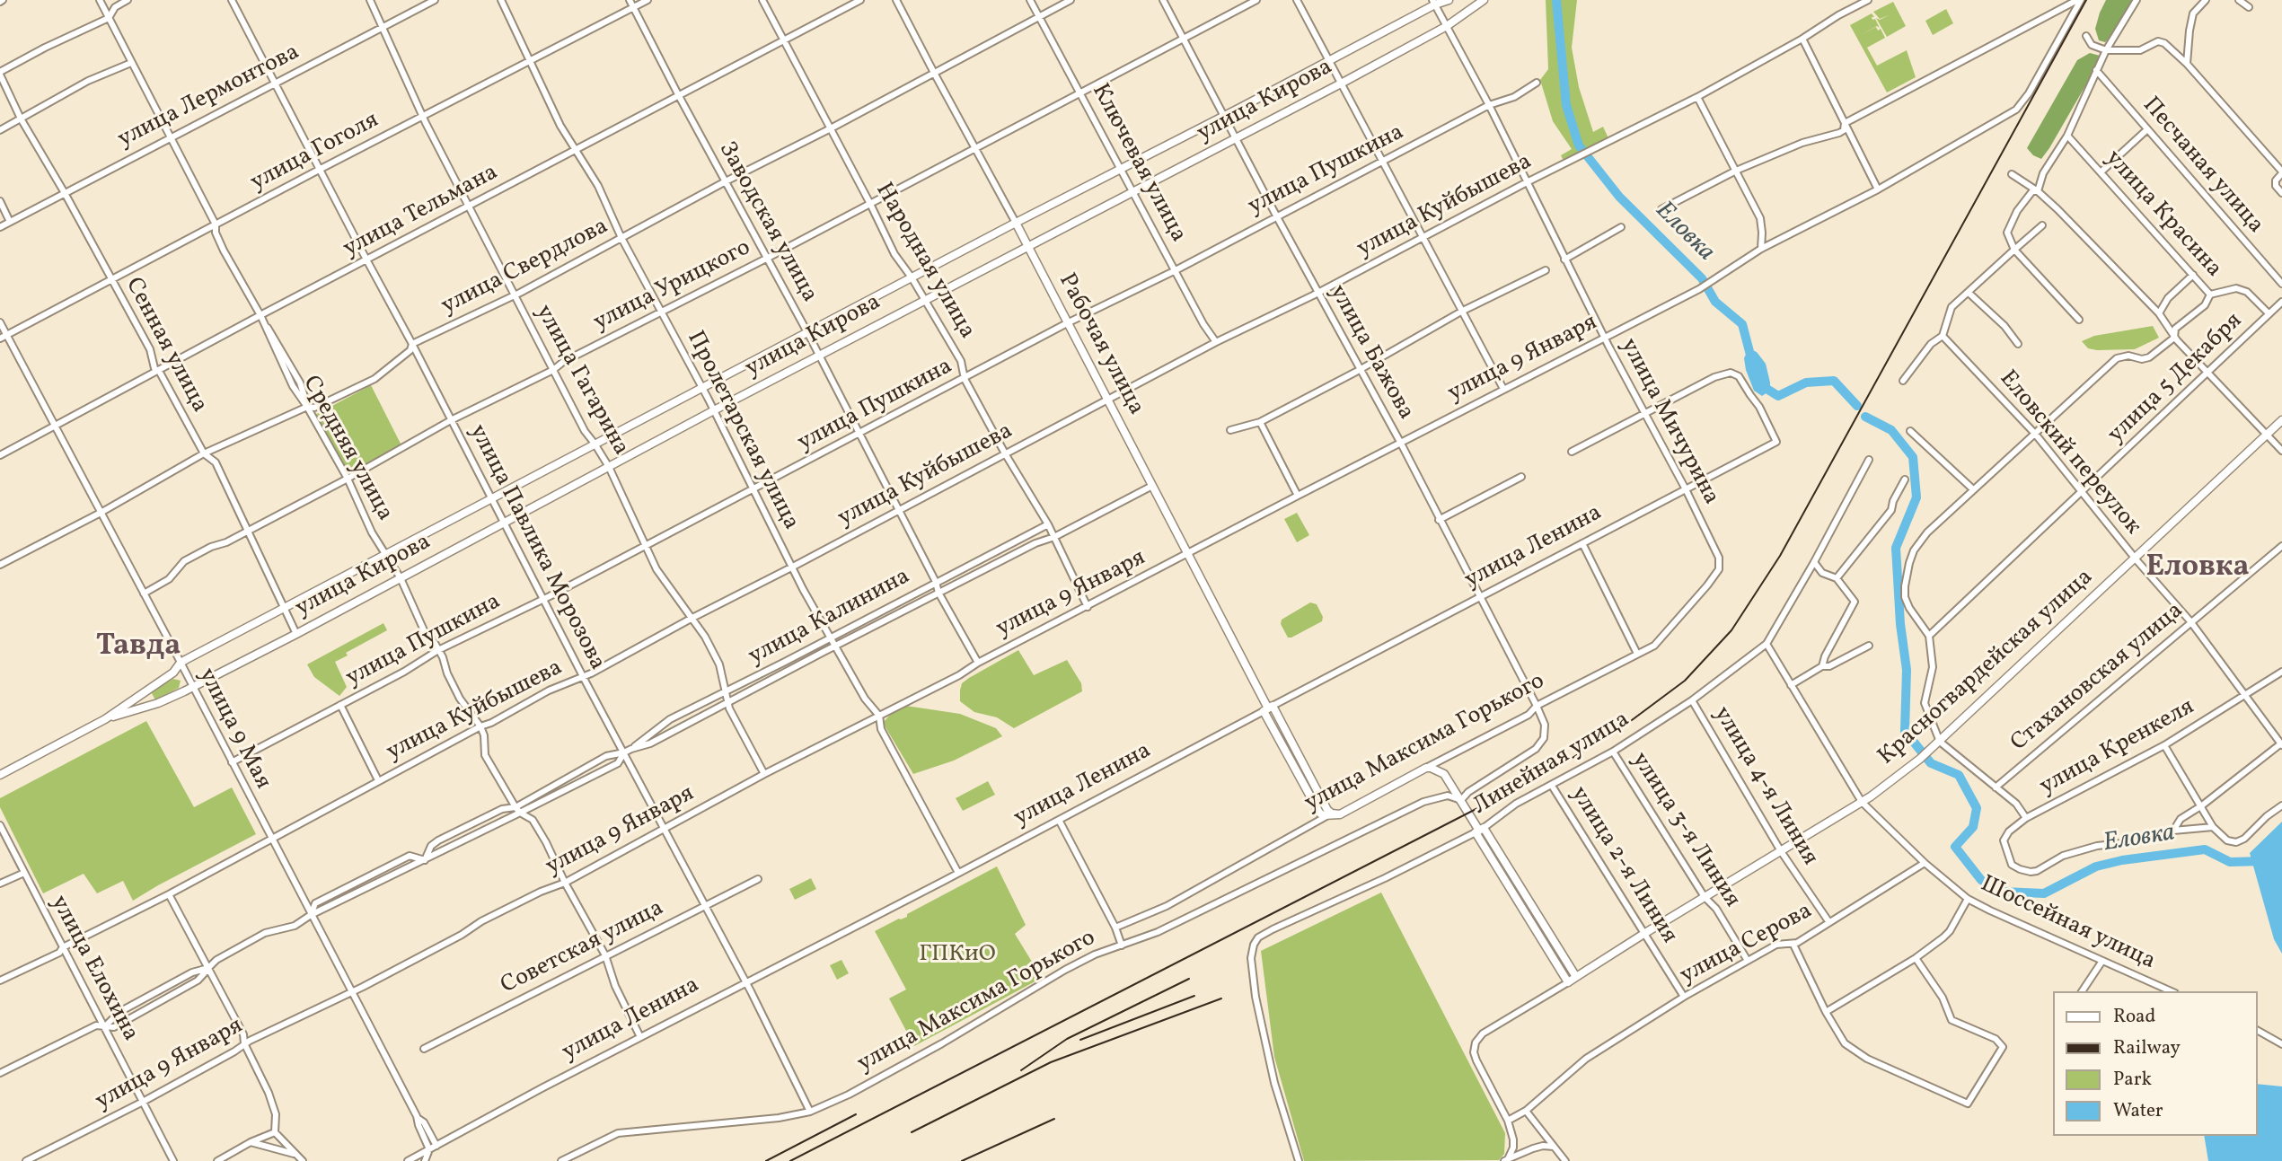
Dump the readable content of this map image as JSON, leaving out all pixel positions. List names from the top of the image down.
{
  "streets": {
    "main road": [
      "улица Кирова",
      "Рабочая улица",
      "Красногвардейская улица",
      "улица Максима Горького"
    ],
    "street": [
      "улица Лермонтова",
      "улица Гоголя",
      "Ключевая улица",
      "Песчаная улица",
      "улица Пушкина",
      "улица Куйбышева",
      "улица Тельмана",
      "улица Красина",
      "Заводская улица",
      "Народная улица",
      "улица Свердлова",
      "улица Урицкого",
      "Сенная улица",
      "улица Бажова",
      "улица 9 Января",
      "улица 5 Декабря",
      "улица Гагарина",
      "улица Мичурина",
      "Пролетарская улица",
      "Средняя улица",
      "Еловский переулок",
      "улица Павлика Морозова",
      "улица Ленина",
      "улица Калинина",
      "Стахановская улица",
      "улица 9 Мая",
      "улица Кренкеля",
      "Линейная улица",
      "улица 4-я Линия",
      "улица 3-я Линия",
      "улица 2-я Линия",
      "Шоссейная улица",
      "улица Серова",
      "Советская улица",
      "улица Елохина"
    ]
  },
  "crossings": [
    ["улица Лермонтова", "Сенная улица"],
    ["улица Лермонтова", "улица Гагарина"],
    ["улица Лермонтова", "Средняя улица"],
    ["улица Лермонтова", "улица Павлика Морозова"],
    ["улица Кирова", "Ключевая улица"],
    ["улица Кирова", "Заводская улица"],
    ["улица Кирова", "Народная улица"],
    ["улица Кирова", "Рабочая улица"],
    ["улица Кирова", "Сенная улица"],
    ["улица Кирова", "улица Бажова"],
    ["улица Кирова", "улица Гагарина"],
    ["улица Кирова", "улица Мичурина"],
    ["улица Кирова", "Пролетарская улица"],
    ["улица Кирова", "Средняя улица"],
    ["улица Кирова", "улица Павлика Морозова"],
    ["улица Кирова", "улица 9 Мая"],
    ["улица Гоголя", "Заводская улица"],
    ["улица Гоголя", "Сенная улица"],
    ["улица Гоголя", "улица Гагарина"],
    ["улица Гоголя", "Пролетарская улица"],
    ["улица Гоголя", "Средняя улица"],
    ["улица Гоголя", "улица Павлика Морозова"],
    ["улица Гоголя", "улица 9 Мая"],
    ["Ключевая улица", "улица Пушкина"],
    ["Ключевая улица", "улица Куйбышева"],
    ["Ключевая улица", "улица Свердлова"],
    ["Ключевая улица", "улица Урицкого"],
    ["улица Пушкина", "Заводская улица"],
    ["улица Пушкина", "Народная улица"],
    ["улица Пушкина", "Рабочая улица"],
    ["улица Пушкина", "улица Бажова"],
    ["улица Пушкина", "улица Гагарина"],
    ["улица Пушкина", "улица Мичурина"],
    ["улица Пушкина", "Пролетарская улица"],
    ["улица Пушкина", "Средняя улица"],
    ["улица Пушкина", "улица Павлика Морозова"],
    ["улица Пушкина", "улица 9 Мая"],
    ["улица Куйбышева", "Заводская улица"],
    ["улица Куйбышева", "Народная улица"],
    ["улица Куйбышева", "Рабочая улица"],
    ["улица Куйбышева", "улица Бажова"],
    ["улица Куйбышева", "улица Гагарина"],
    ["улица Куйбышева", "улица Мичурина"],
    ["улица Куйбышева", "Пролетарская улица"],
    ["улица Куйбышева", "Средняя улица"],
    ["улица Куйбышева", "улица Павлика Морозова"],
    ["улица Куйбышева", "улица 9 Мая"],
    ["улица Куйбышева", "улица Елохина"],
    ["улица Тельмана", "Заводская улица"],
    ["улица Тельмана", "Народная улица"],
    ["улица Тельмана", "Сенная улица"],
    ["улица Тельмана", "улица Гагарина"],
    ["улица Тельмана", "Пролетарская улица"],
    ["улица Тельмана", "Средняя улица"],
    ["улица Тельмана", "улица Павлика Морозова"],
    ["улица Тельмана", "улица 9 Мая"],
    ["улица Красина", "улица 5 Декабря"],
    ["Заводская улица", "улица Свердлова"],
    ["Заводская улица", "улица Урицкого"],
    ["Заводская улица", "улица 9 Января"],
    ["Заводская улица", "улица Калинина"],
    ["Народная улица", "улица Свердлова"],
    ["Народная улица", "улица Урицкого"],
    ["Народная улица", "улица 9 Января"],
    ["Народная улица", "улица Калинина"],
    ["улица Свердлова", "Рабочая улица"],
    ["улица Свердлова", "Сенная улица"],
    ["улица Свердлова", "улица Гагарина"],
    ["улица Свердлова", "Пролетарская улица"],
    ["улица Свердлова", "Средняя улица"],
    ["улица Свердлова", "улица Павлика Морозова"],
    ["улица Свердлова", "улица 9 Мая"],
    ["улица Урицкого", "Рабочая улица"],
    ["улица Урицкого", "Сенная улица"],
    ["улица Урицкого", "улица Бажова"],
    ["улица Урицкого", "улица Гагарина"],
    ["улица Урицкого", "Пролетарская улица"],
    ["улица Урицкого", "Средняя улица"],
    ["улица Урицкого", "улица Павлика Морозова"],
    ["улица Урицкого", "улица 9 Мая"],
    ["Рабочая улица", "улица 9 Января"],
    ["Рабочая улица", "улица Ленина"],
    ["Рабочая улица", "улица Калинина"],
    ["Рабочая улица", "улица Максима Горького"],
    ["улица Бажова", "улица 9 Января"],
    ["улица Бажова", "улица Ленина"],
    ["улица Бажова", "улица Максима Горького"],
    ["улица 9 Января", "улица Гагарина"],
    ["улица 9 Января", "улица Мичурина"],
    ["улица 9 Января", "Пролетарская улица"],
    ["улица 9 Января", "Средняя улица"],
    ["улица 9 Января", "улица Павлика Морозова"],
    ["улица 9 Января", "улица 9 Мая"],
    ["улица 9 Января", "улица Елохина"],
    ["улица 5 Декабря", "Еловский переулок"],
    ["улица Гагарина", "улица Калинина"],
    ["улица Мичурина", "улица Ленина"],
    ["улица Мичурина", "улица Максима Горького"],
    ["Пролетарская улица", "улица Ленина"],
    ["Пролетарская улица", "улица Калинина"],
    ["Средняя улица", "улица Ленина"],
    ["Средняя улица", "улица Калинина"],
    ["Средняя улица", "Советская улица"],
    ["Еловский переулок", "Красногвардейская улица"],
    ["Еловский переулок", "Стахановская улица"],
    ["Еловский переулок", "улица Кренкеля"],
    ["улица Павлика Морозова", "улица Ленина"],
    ["улица Павлика Морозова", "улица Калинина"],
    ["улица Павлика Морозова", "улица Максима Горького"],
    ["улица Павлика Морозова", "Советская улица"],
    ["улица Ленина", "улица 9 Мая"],
    ["улица Калинина", "улица 9 Мая"],
    ["улица Калинина", "улица Елохина"],
    ["Красногвардейская улица", "улица 4-я Линия"],
    ["Красногвардейская улица", "улица 3-я Линия"],
    ["Красногвардейская улица", "улица 2-я Линия"],
    ["Красногвардейская улица", "Шоссейная улица"],
    ["Красногвардейская улица", "улица Серова"],
    ["Линейная улица", "улица 4-я Линия"],
    ["Линейная улица", "улица 3-я Линия"],
    ["Линейная улица", "улица 2-я Линия"],
    ["Линейная улица", "Шоссейная улица"],
    ["улица 4-я Линия", "улица Серова"],
    ["улица 3-я Линия", "улица Серова"],
    ["улица 2-я Линия", "улица Серова"],
    ["Шоссейная улица", "улица Серова"]
  ],
  "districts": ["Еловка", "Тавда"],
  "water": ["Еловка"],
  "parks": ["ГПКиО"],
  "legend": [
    "Road",
    "Railway",
    "Park",
    "Water"
  ]
}
